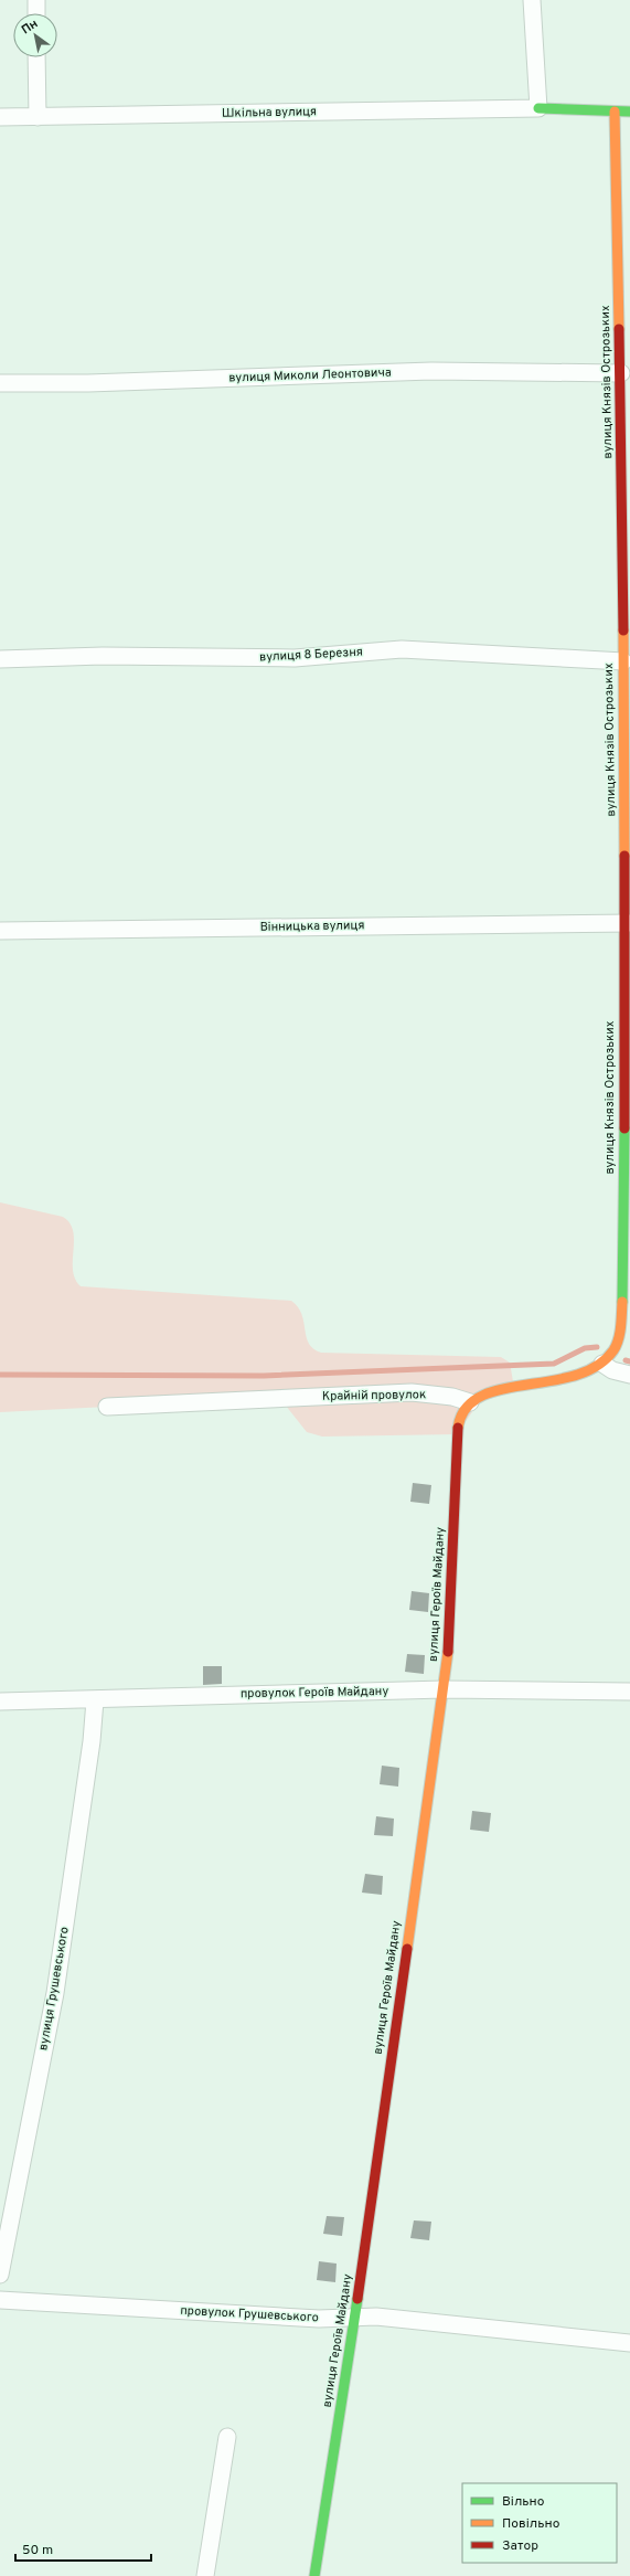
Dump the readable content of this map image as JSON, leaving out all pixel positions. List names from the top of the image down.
{
  "streets": {
    "street": [
      "Шкільна вулиця",
      "вулиця Миколи Леонтовича",
      "вулиця Князів Острозьких",
      "вулиця 8 Березня",
      "Вінницька вулиця",
      "Крайній провулок",
      "вулиця Героїв Майдану",
      "провулок Героїв Майдану",
      "вулиця Грушевського",
      "провулок Грушевського"
    ]
  },
  "crossings": [
    ["вулиця Миколи Леонтовича", "вулиця Князів Острозьких"],
    ["вулиця Князів Острозьких", "вулиця 8 Березня"],
    ["вулиця Князів Острозьких", "Вінницька вулиця"],
    ["Крайній провулок", "вулиця Героїв Майдану"],
    ["вулиця Героїв Майдану", "провулок Героїв Майдану"],
    ["вулиця Героїв Майдану", "провулок Грушевського"],
    ["провулок Героїв Майдану", "вулиця Грушевського"]
  ],
  "legend": ["Вільно", "Повільно", "Затор"],
  "scale_bar": "50 m",
  "north": "top left"
}
